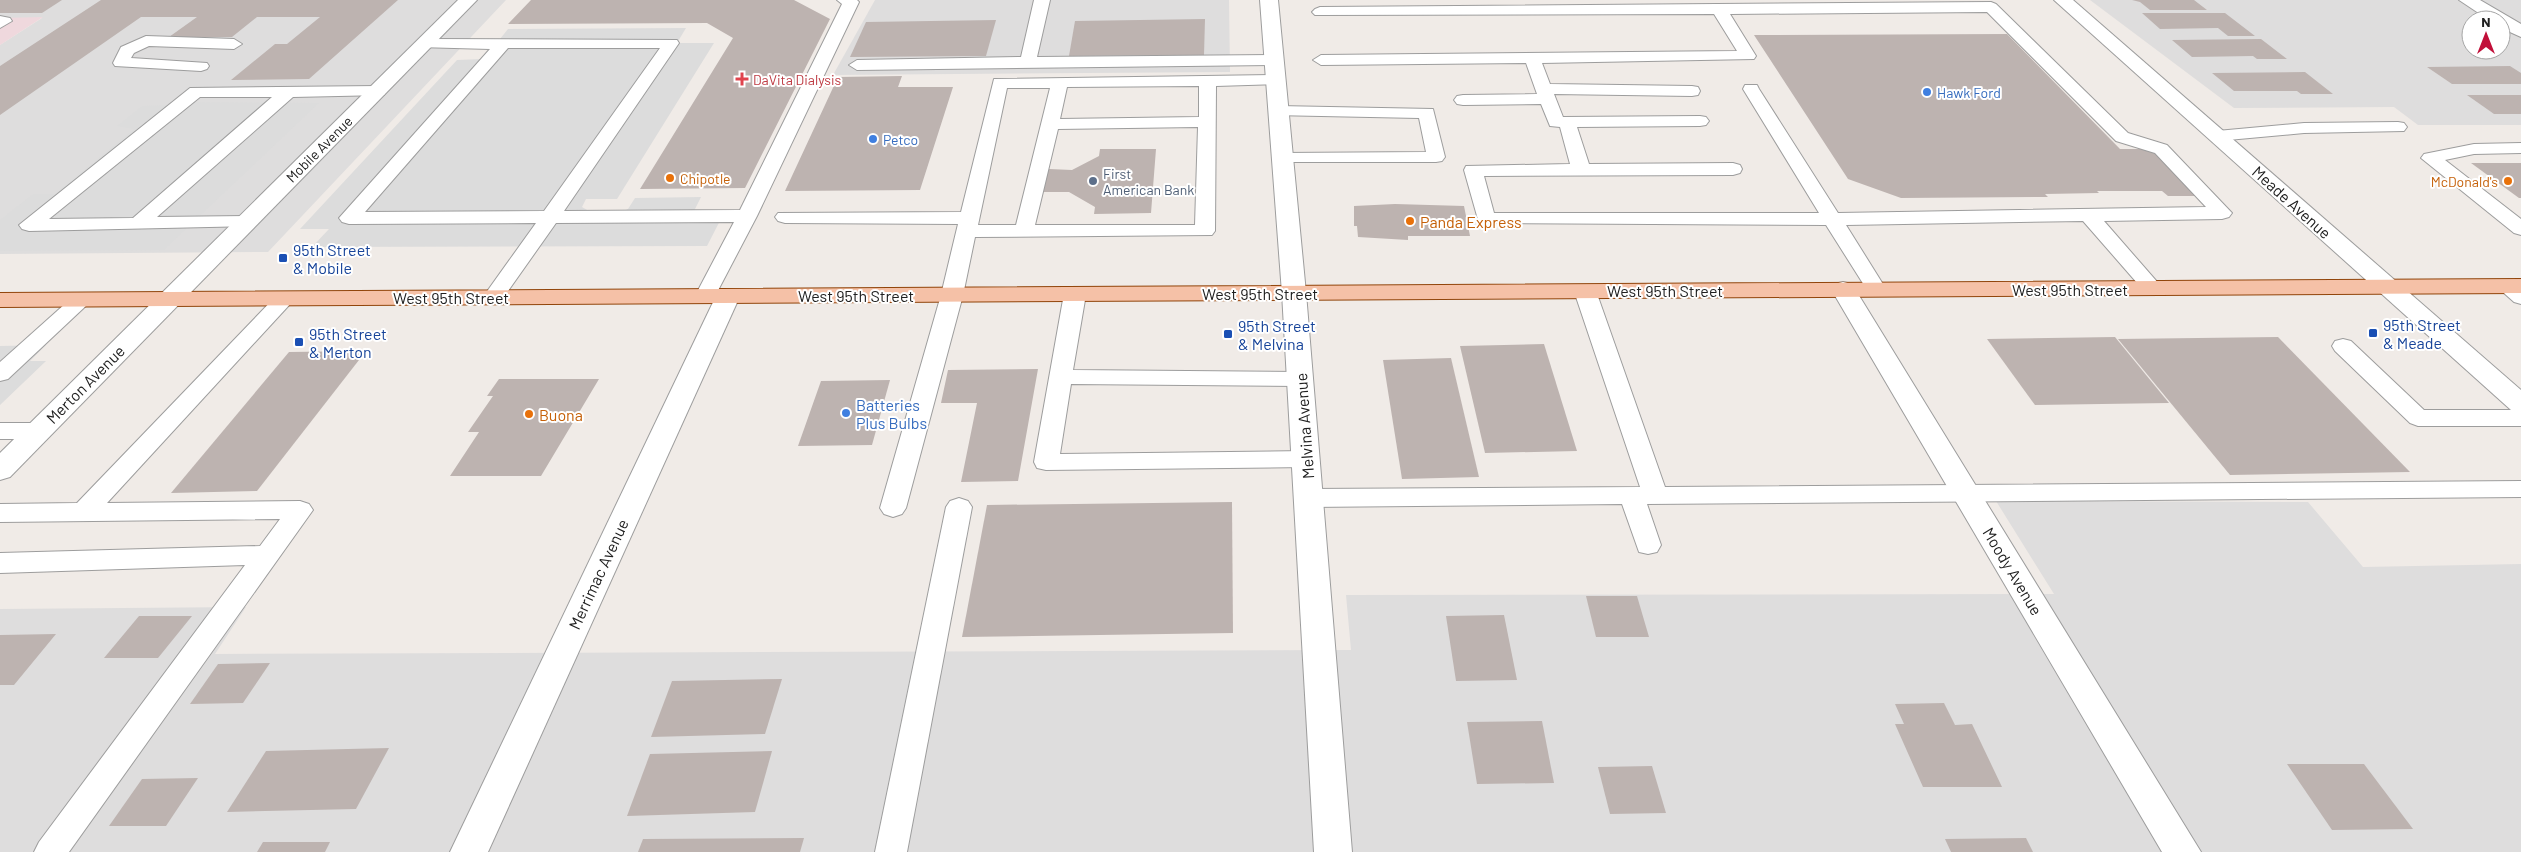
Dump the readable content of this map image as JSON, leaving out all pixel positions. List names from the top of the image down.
{
  "streets": {
    "main road": ["West 95th Street"],
    "street": [
      "Mobile Avenue",
      "Meade Avenue",
      "Merton Avenue",
      "Melvina Avenue",
      "Moody Avenue",
      "Merrimac Avenue"
    ]
  },
  "crossings": [
    ["Mobile Avenue", "West 95th Street"],
    ["Mobile Avenue", "Merton Avenue"],
    ["Meade Avenue", "West 95th Street"],
    ["West 95th Street", "Merton Avenue"],
    ["West 95th Street", "Melvina Avenue"],
    ["West 95th Street", "Moody Avenue"],
    ["West 95th Street", "Merrimac Avenue"]
  ],
  "places": {
    "health": ["DaVita Dialysis"],
    "other": [
      "Hawk Ford",
      "Petco",
      "Chipotle",
      "First American Bank",
      "McDonald's",
      "Panda Express",
      "Batteries Plus Bulbs",
      "Buona"
    ],
    "transit": [
      "95th Street & Mobile",
      "95th Street & Meade",
      "95th Street & Melvina",
      "95th Street & Merton"
    ]
  },
  "north": "top"
}
